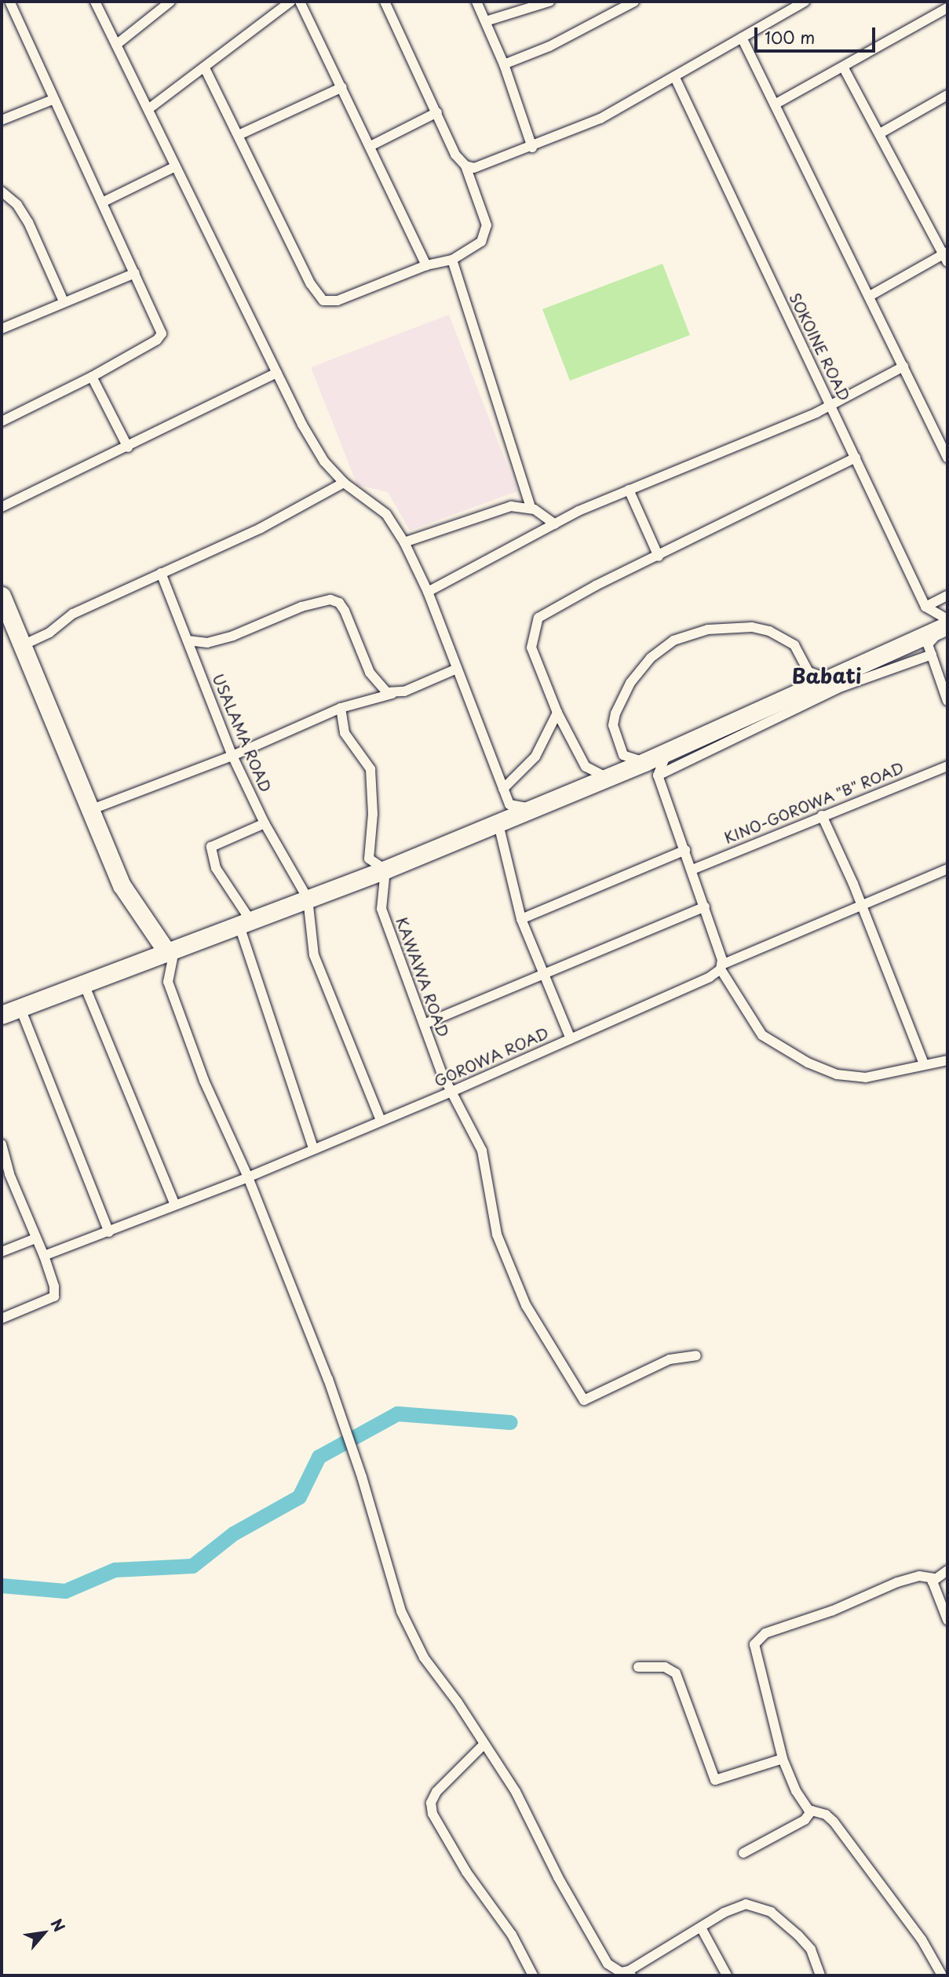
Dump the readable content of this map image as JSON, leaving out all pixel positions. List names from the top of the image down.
{
  "streets": {
    "street": [
      "SOKOINE ROAD",
      "USALAMA ROAD",
      "KINO-GOROWA \"B\" ROAD",
      "KAWAWA ROAD",
      "GOROWA ROAD"
    ]
  },
  "crossings": [
    ["KAWAWA ROAD", "GOROWA ROAD"]
  ],
  "districts": ["Babati"],
  "scale_bar": "100 m",
  "north": "top right"
}
